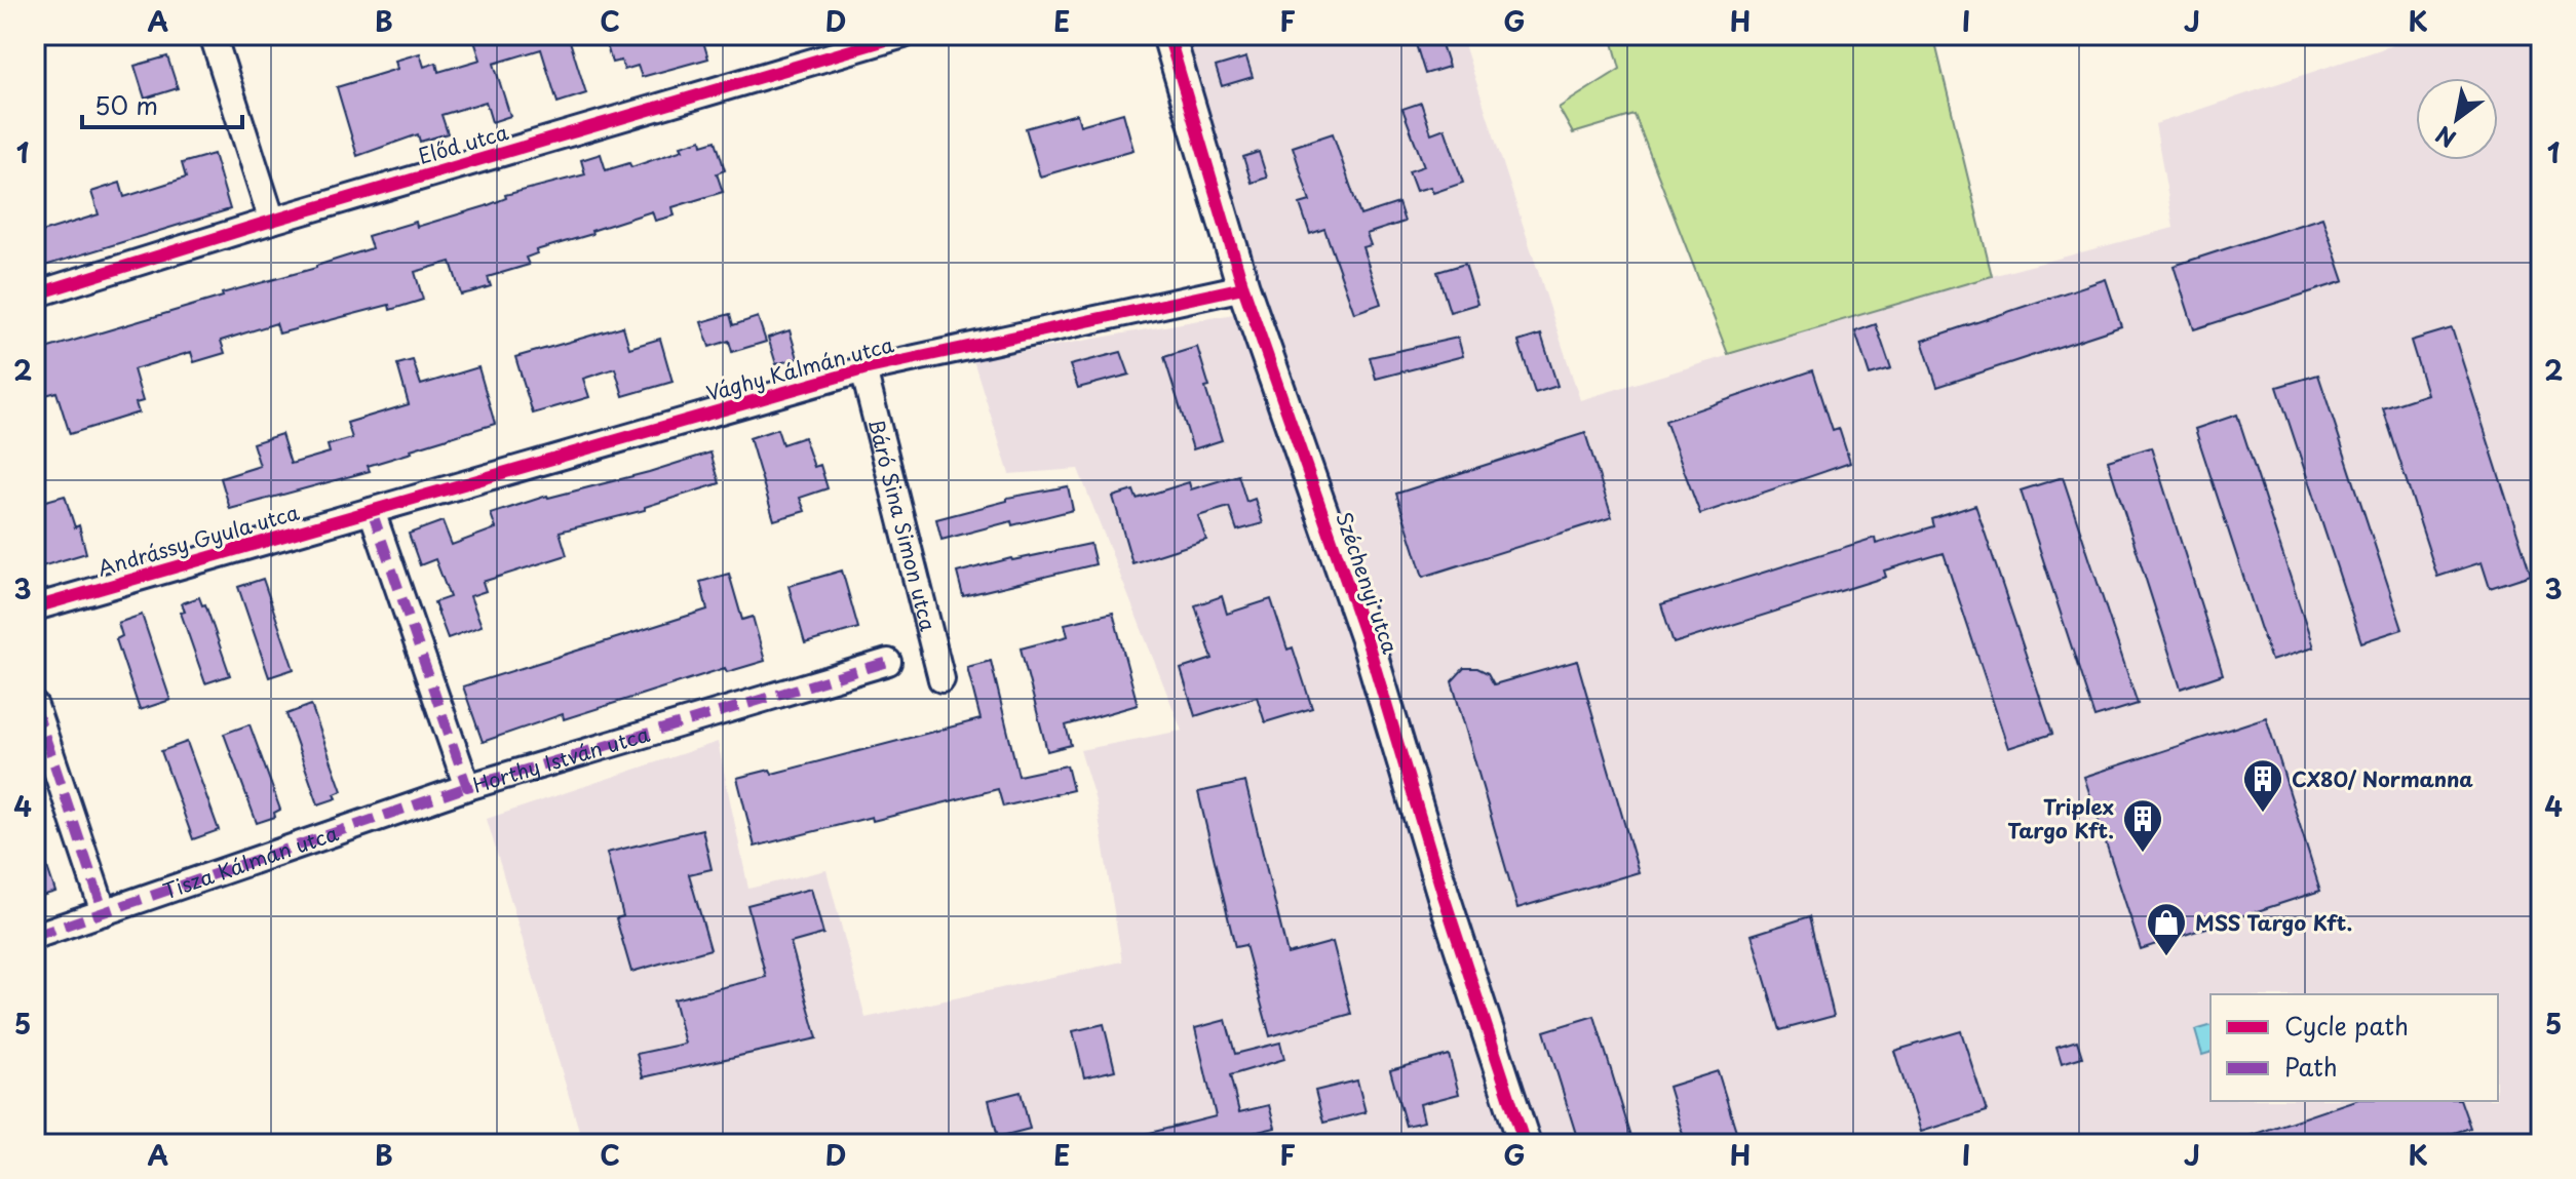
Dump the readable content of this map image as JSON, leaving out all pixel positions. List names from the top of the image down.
{
  "streets": {
    "street": [
      "Előd utca",
      "Vághy Kálmán utca",
      "Báró Sina Simon utca",
      "Andrássy Gyula utca",
      "Széchenyi utca",
      "Horthy István utca",
      "Tisza Kálmán utca"
    ]
  },
  "crossings": [
    ["Vághy Kálmán utca", "Báró Sina Simon utca"],
    ["Vághy Kálmán utca", "Andrássy Gyula utca"],
    ["Vághy Kálmán utca", "Széchenyi utca"],
    ["Vághy Kálmán utca", "Horthy István utca"],
    ["Andrássy Gyula utca", "Horthy István utca"],
    ["Horthy István utca", "Tisza Kálmán utca"]
  ],
  "places": {
    "building": ["CX80/ Normanna", "Triplex Targo Kft."],
    "shop": ["MSS Targo Kft."]
  },
  "legend": ["Cycle path", "Path"],
  "scale_bar": "50 m",
  "north": "bottom left",
  "grid": {
    "columns": [
      "A",
      "B",
      "C",
      "D",
      "E",
      "F",
      "G",
      "H",
      "I",
      "J",
      "K"
    ],
    "rows": [
      "1",
      "2",
      "3",
      "4",
      "5"
    ]
  }
}
